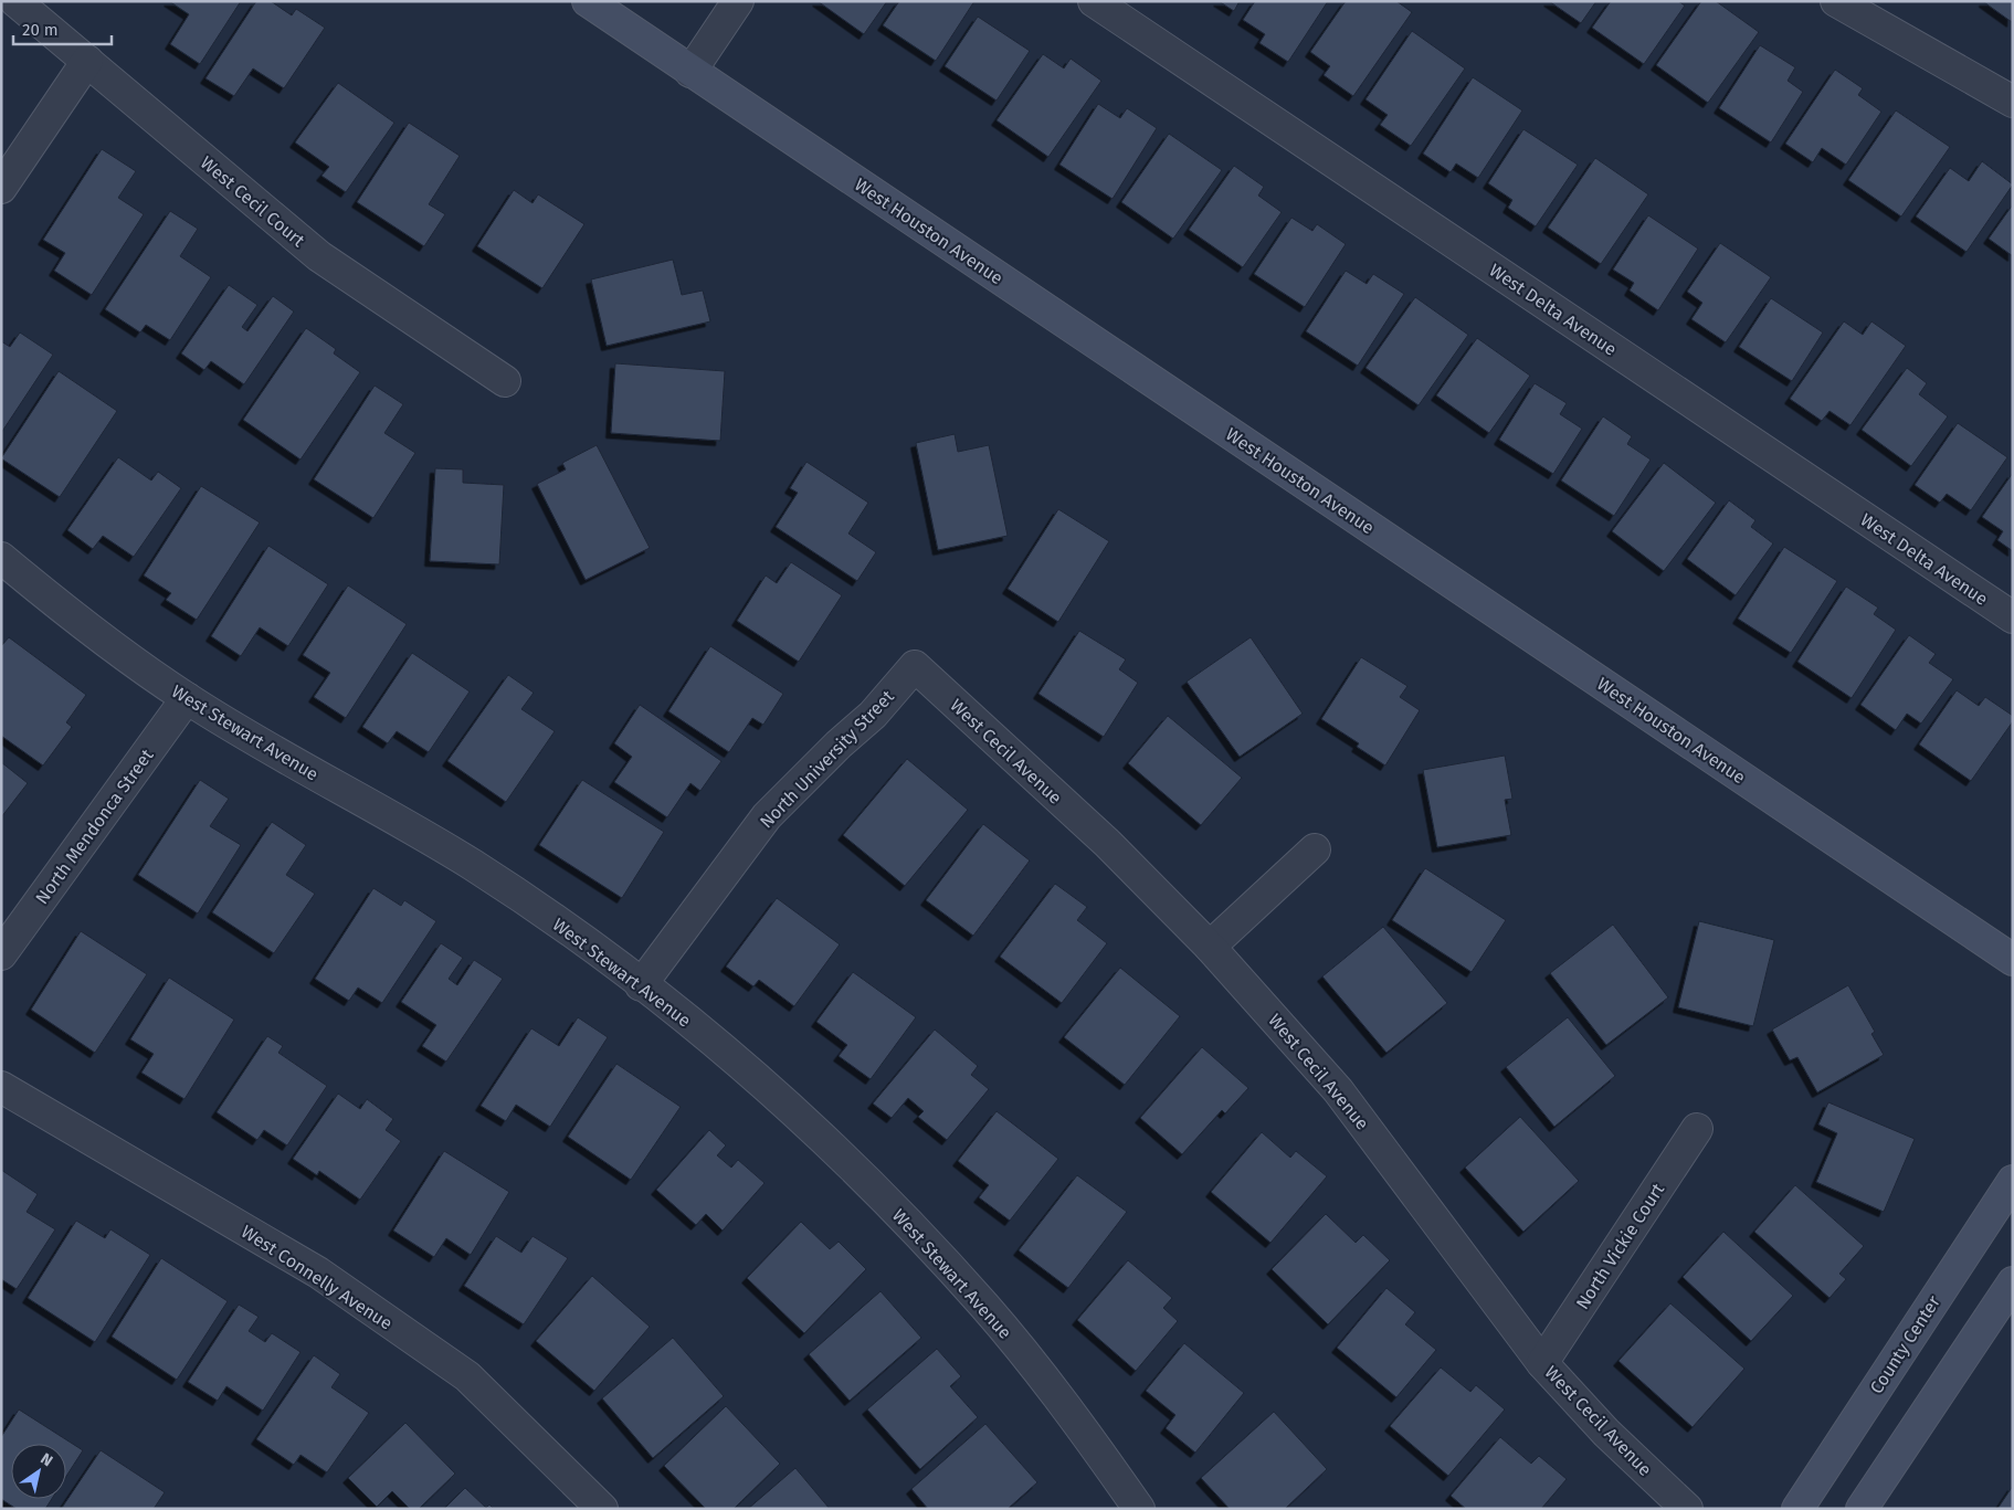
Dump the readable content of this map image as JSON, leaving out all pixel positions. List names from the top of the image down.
{
  "streets": {
    "main road": ["West Houston Avenue", "County Center"],
    "street": [
      "West Cecil Court",
      "West Delta Avenue",
      "West Stewart Avenue",
      "West Cecil Avenue",
      "North University Street",
      "North Mendonca Street",
      "North Vickie Court",
      "West Connelly Avenue"
    ]
  },
  "crossings": [
    ["West Stewart Avenue", "North University Street"],
    ["West Stewart Avenue", "North Mendonca Street"],
    ["West Cecil Avenue", "North University Street"],
    ["West Cecil Avenue", "North Vickie Court"]
  ],
  "scale_bar": "20 m",
  "north": "top right"
}
